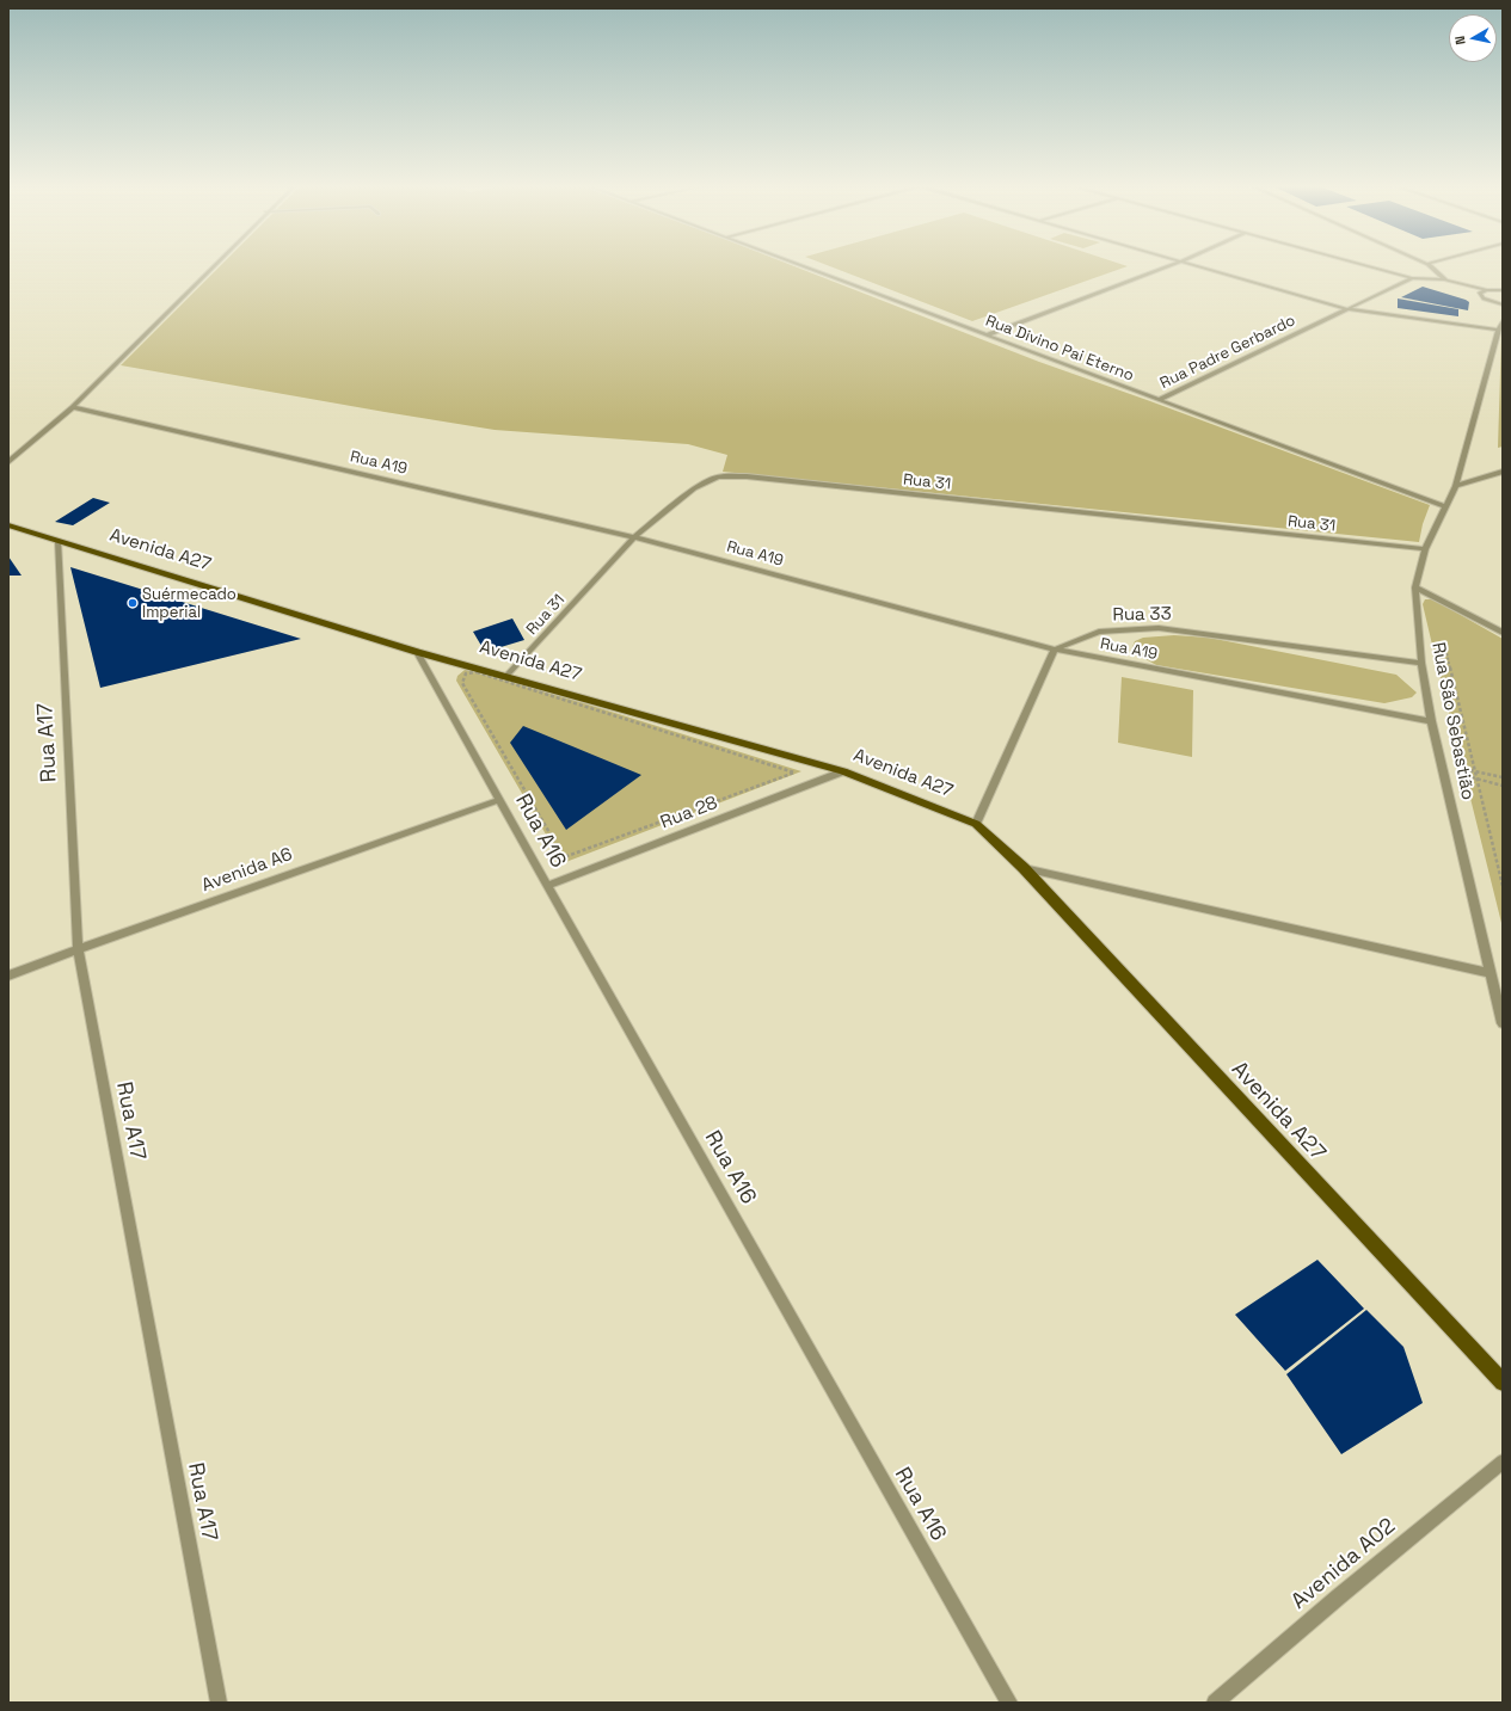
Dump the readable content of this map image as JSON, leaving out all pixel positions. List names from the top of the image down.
{
  "streets": {
    "main road": ["Avenida A27"],
    "street": [
      "Rua Divino Pai Eterno",
      "Rua Padre Gerbardo",
      "Rua A19",
      "Rua 31",
      "Rua 33",
      "Rua São Sebastião",
      "Rua A17",
      "Rua 28",
      "Rua A16",
      "Avenida A6",
      "Avenida A02"
    ]
  },
  "crossings": [
    ["Rua Divino Pai Eterno", "Rua Padre Gerbardo"],
    ["Rua Divino Pai Eterno", "Rua São Sebastião"],
    ["Rua A19", "Rua 31"],
    ["Rua A19", "Rua 33"],
    ["Rua A19", "Rua São Sebastião"],
    ["Rua 31", "Avenida A27"],
    ["Rua 31", "Rua São Sebastião"],
    ["Avenida A27", "Rua A17"],
    ["Avenida A27", "Rua 28"],
    ["Avenida A27", "Rua A16"],
    ["Rua 33", "Rua São Sebastião"],
    ["Rua A17", "Avenida A6"],
    ["Rua 28", "Rua A16"],
    ["Rua A16", "Avenida A6"]
  ],
  "places": ["Suérmecado Imperial"],
  "north": "left"
}
